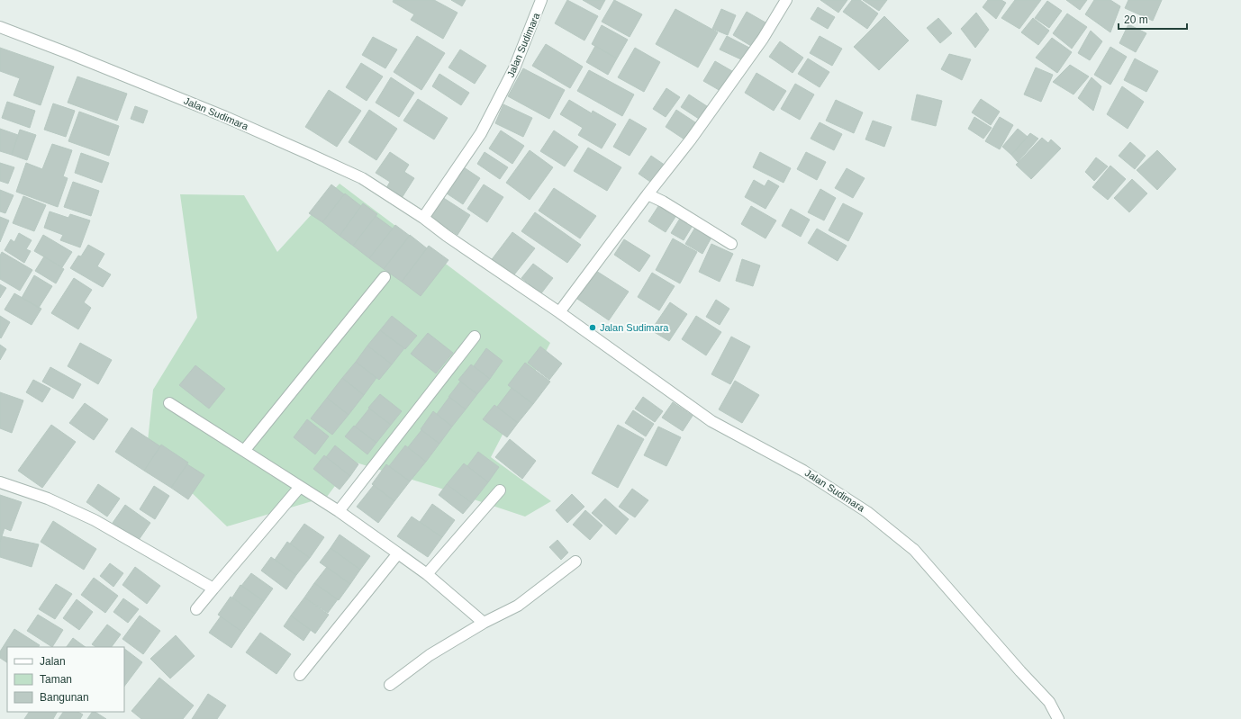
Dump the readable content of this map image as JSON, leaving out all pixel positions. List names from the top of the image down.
{
  "streets": {
    "street": ["Jalan Sudimara"]
  },
  "places": ["Jalan Sudimara"],
  "legend": ["Jalan", "Taman", "Bangunan"],
  "scale_bar": "20 m"
}
